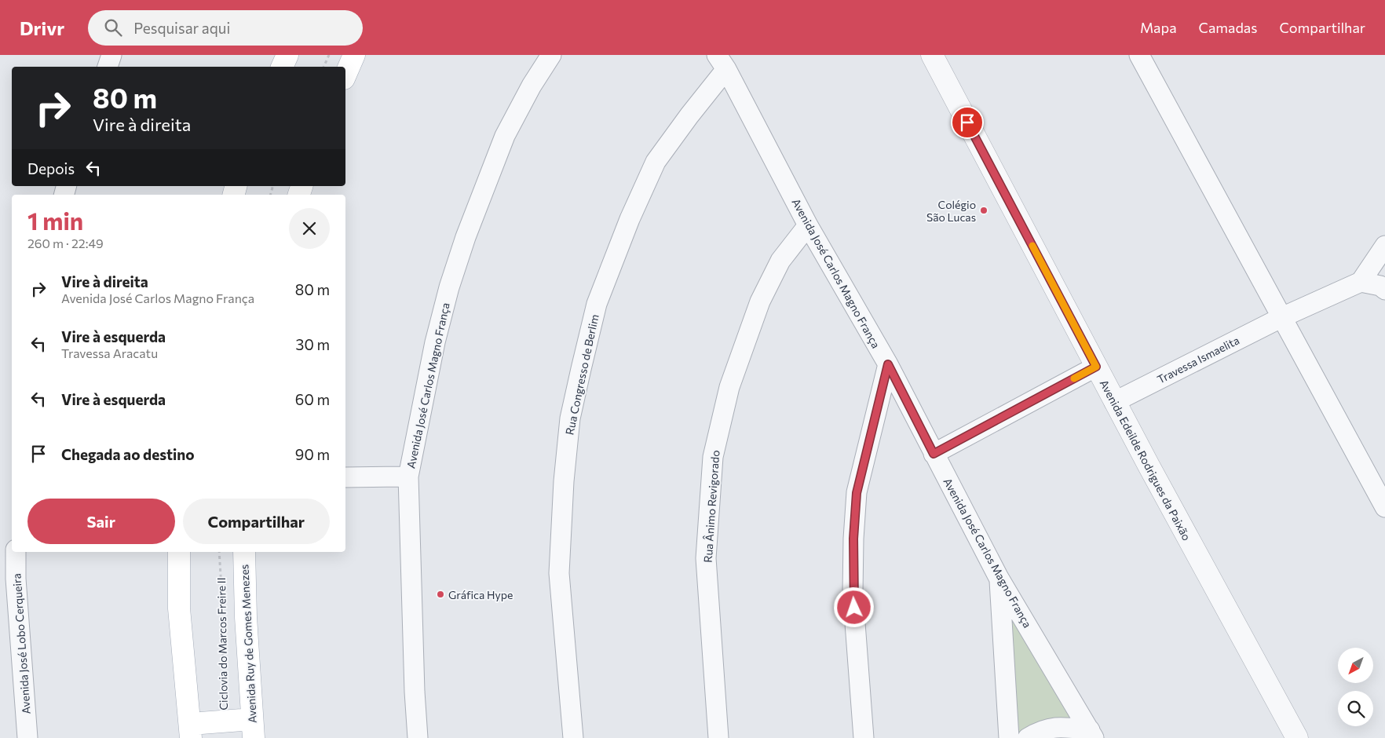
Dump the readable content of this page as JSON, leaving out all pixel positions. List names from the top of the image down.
{
  "streets": {
    "main road": ["Avenida Ruy de Gomes Menezes"],
    "street": [
      "Avenida José Carlos Magno França",
      "Travessa Ismaelita",
      "Rua Congresso de Berlim",
      "Avenida Edeilde Rodrigues da Paixão",
      "Rua Ânimo Revigorado",
      "Avenida José Lobo Cerqueira"
    ],
    "path": ["Ciclovia do Marcos Freire II"]
  },
  "crossings": [
    ["Avenida José Carlos Magno França", "Rua Congresso de Berlim"],
    ["Avenida José Carlos Magno França", "Rua Ânimo Revigorado"],
    ["Travessa Ismaelita", "Avenida Edeilde Rodrigues da Paixão"]
  ],
  "places": ["Colégio São Lucas", "Gráfica Hype"],
  "north": "bottom left",
  "page": {
    "header": "Drivr",
    "search": "Pesquisar aqui",
    "nav": ["Mapa", "Camadas", "Compartilhar"],
    "turn": ["80 m", "Vire à direita"],
    "then": "Depois",
    "heading": ["1 min", "260 m · 22:49"],
    "list": [
      {
        "name": "Vire à direita",
        "note": "Avenida José Carlos Magno França",
        "value": "80 m"
      },
      {
        "name": "Vire à esquerda",
        "note": "Travessa Aracatu",
        "value": "30 m"
      },
      {
        "name": "Vire à esquerda",
        "value": "60 m"
      },
      {
        "name": "Chegada ao destino",
        "value": "90 m"
      }
    ],
    "buttons": ["Sair", "Compartilhar"]
  }
}
